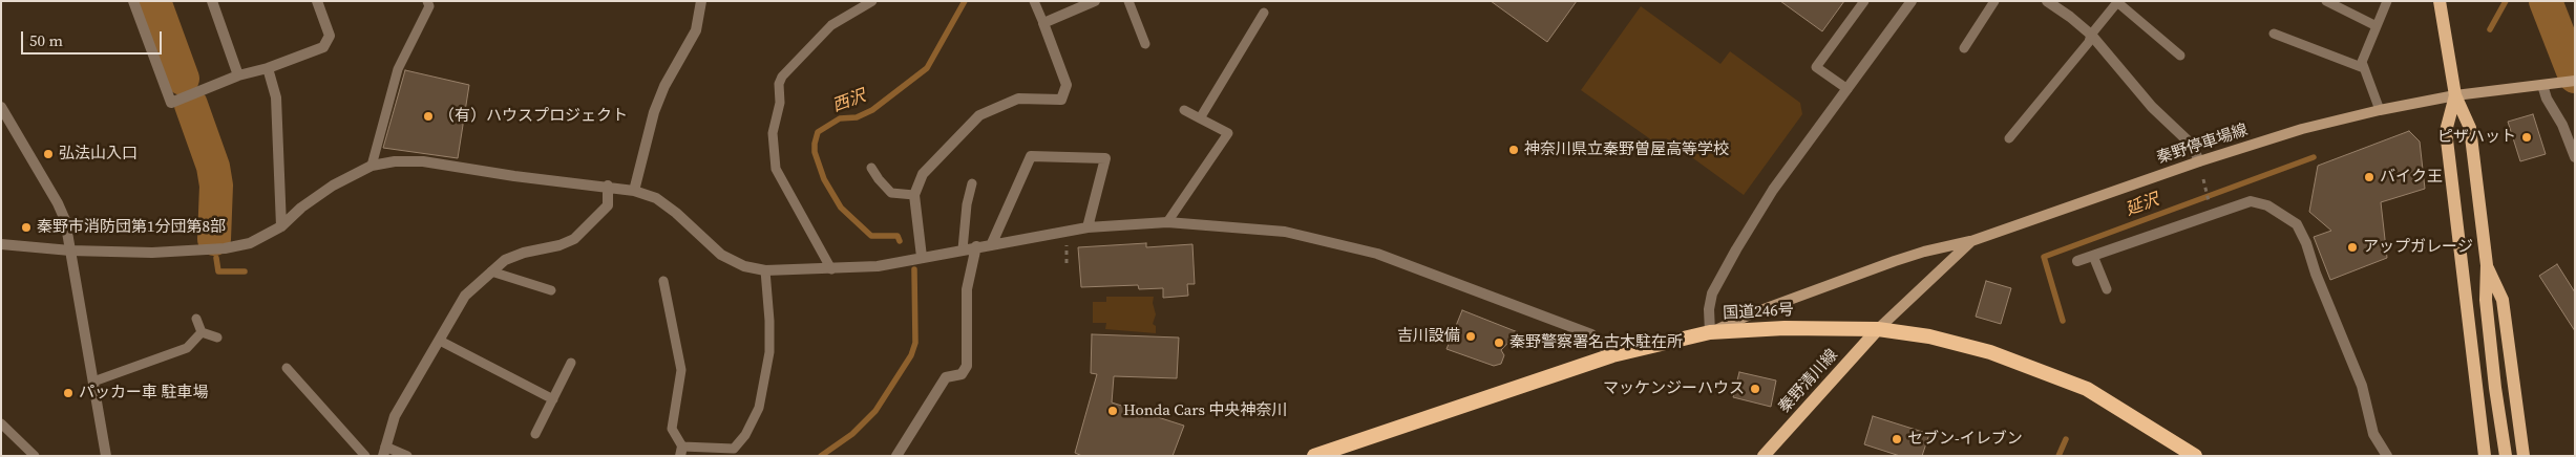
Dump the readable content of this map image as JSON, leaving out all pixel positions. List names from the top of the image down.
{
  "streets": {
    "highway": ["国道246号"],
    "main road": ["秦野停車場線", "秦野清川線"]
  },
  "crossings": [
    ["秦野停車場線", "国道246号"],
    ["秦野停車場線", "秦野清川線"],
    ["国道246号", "秦野清川線"]
  ],
  "water": ["西沢", "延沢"],
  "places": [
    "（有）ハウスプロジェクト",
    "ピザハット",
    "神奈川県立秦野曽屋高等学校",
    "弘法山入口",
    "バイク王",
    "秦野市消防団第1分団第8部",
    "アップガレージ",
    "吉川設備",
    "秦野警察署名古木駐在所",
    "マッケンジーハウス",
    "パッカー車 駐車場",
    "Honda Cars 中央神奈川",
    "セブン-イレブン"
  ],
  "scale_bar": "50 m"
}
